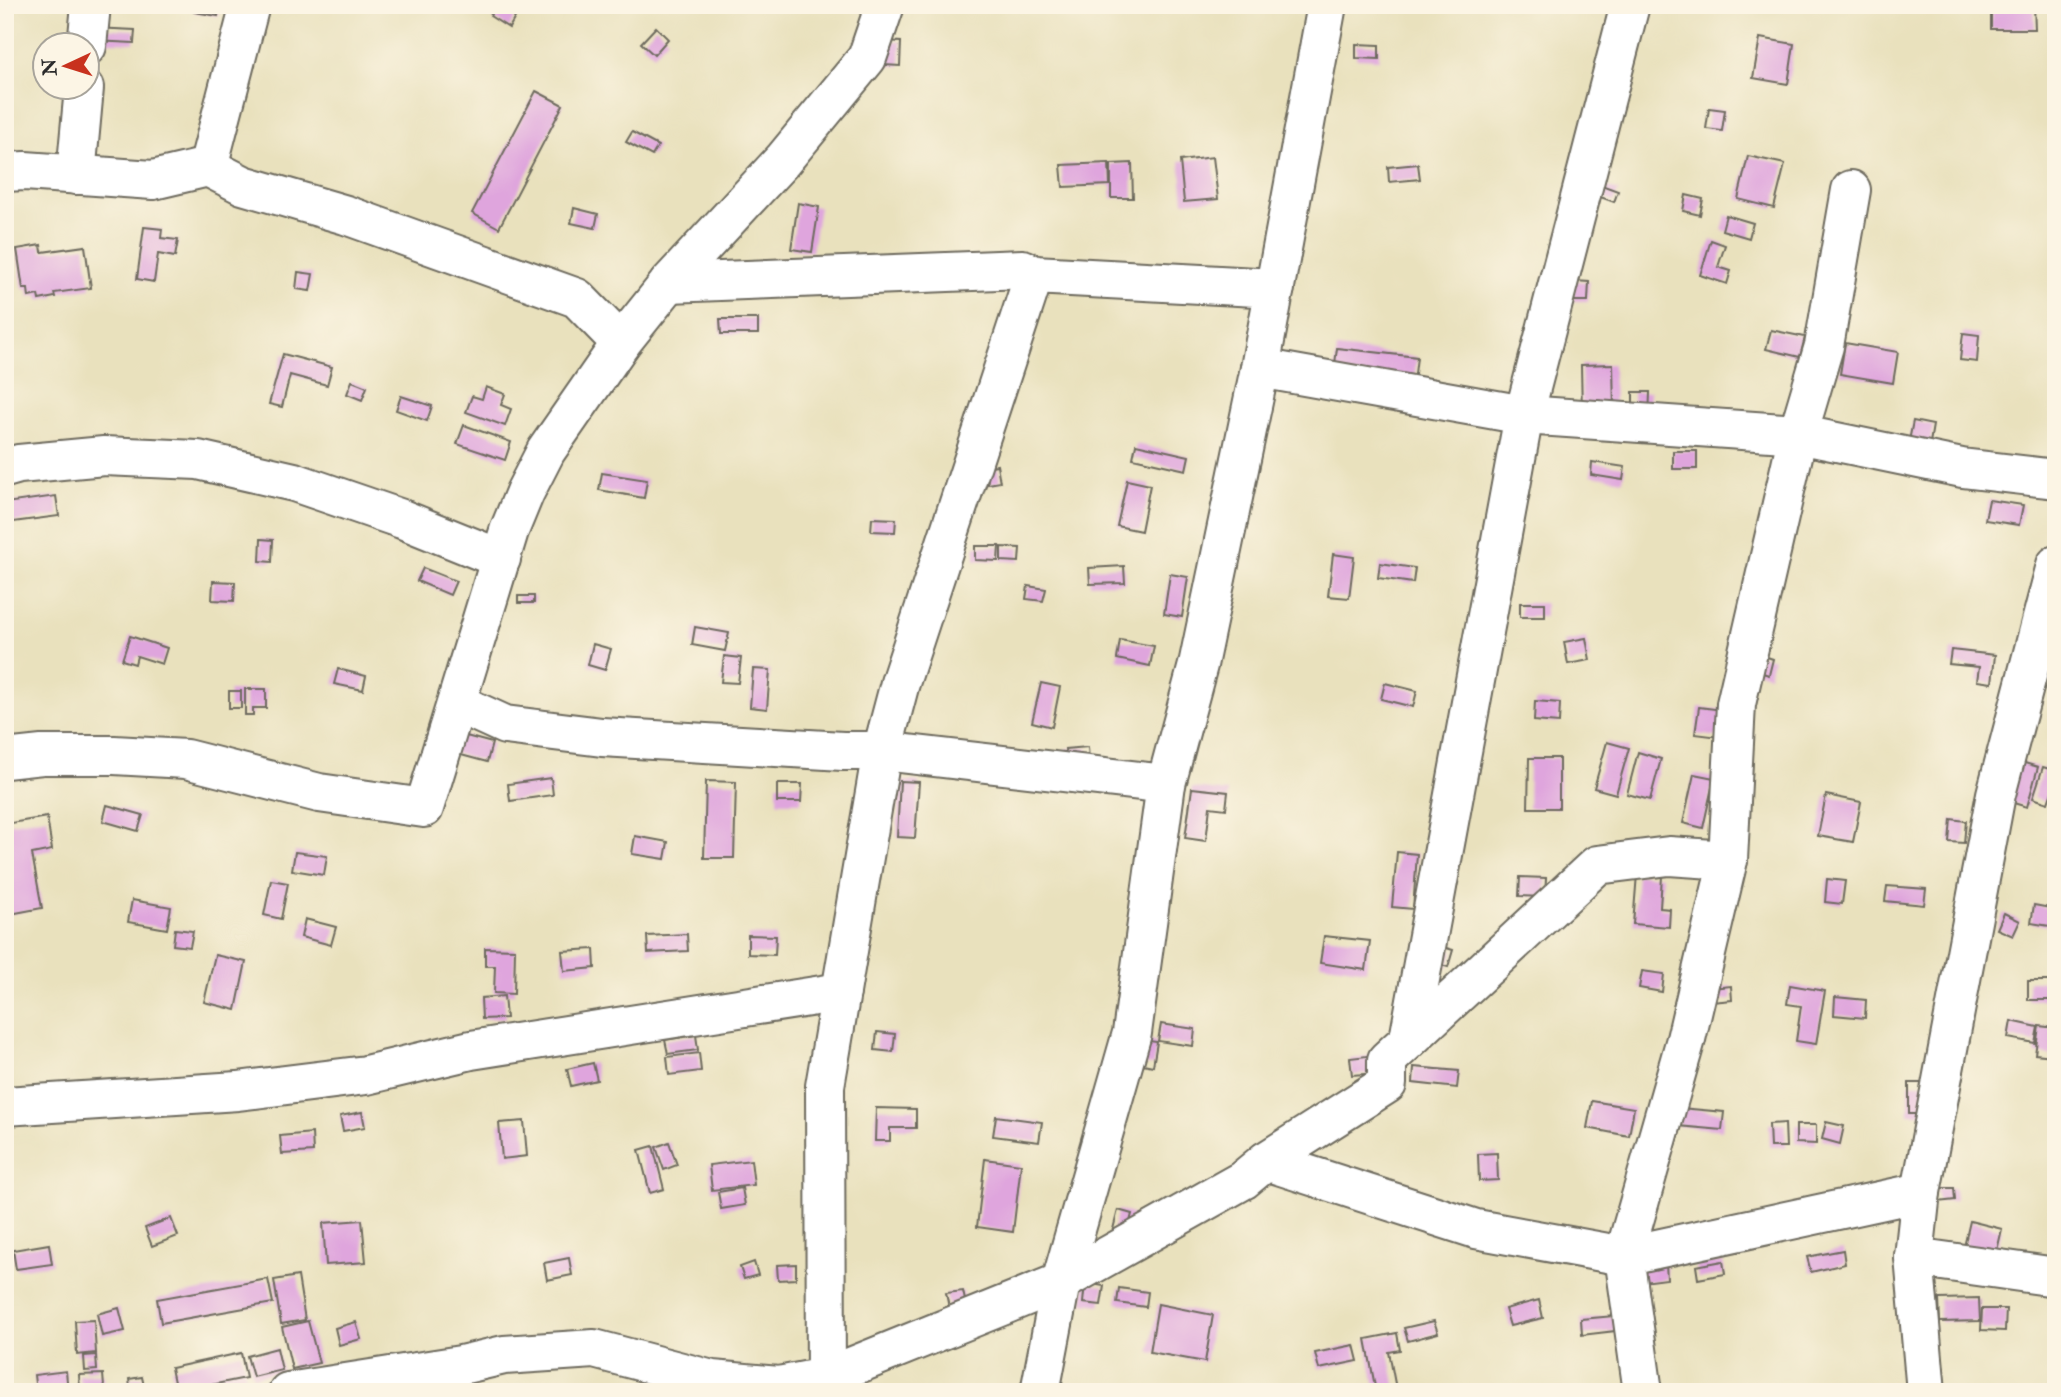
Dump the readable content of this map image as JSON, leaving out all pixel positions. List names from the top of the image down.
{
  "north": "left"
}
